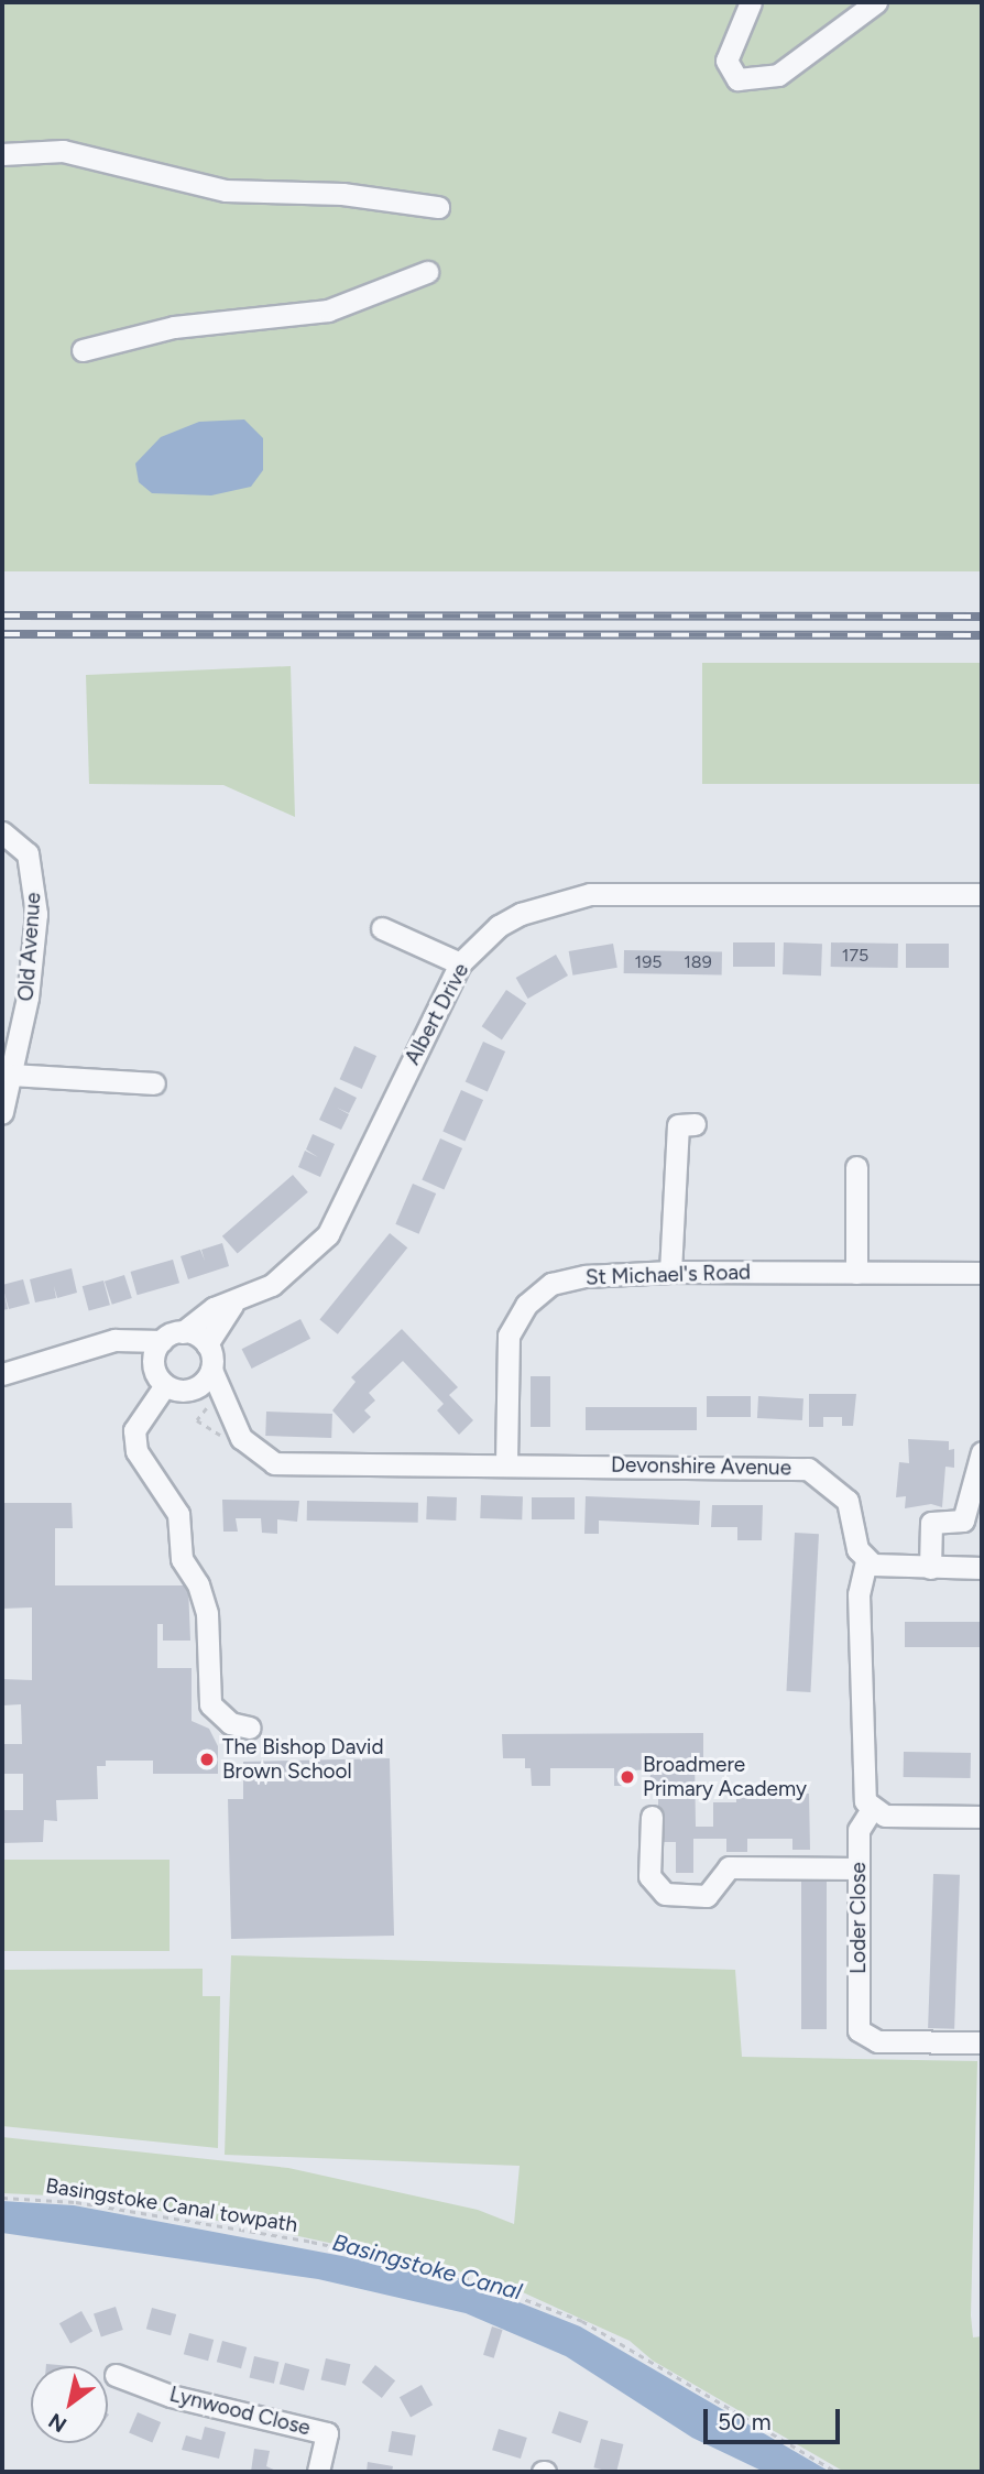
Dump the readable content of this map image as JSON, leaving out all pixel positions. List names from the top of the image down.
{
  "streets": {
    "street": [
      "Old Avenue",
      "Albert Drive",
      "St Michael's Road",
      "Devonshire Avenue",
      "Loder Close",
      "Lynwood Close"
    ],
    "path": ["Basingstoke Canal towpath"]
  },
  "crossings": [
    ["Albert Drive", "Devonshire Avenue"],
    ["St Michael's Road", "Devonshire Avenue"]
  ],
  "water": ["Basingstoke Canal"],
  "places": ["The Bishop David Brown School", "Broadmere Primary Academy"],
  "house_numbers": ["175", "195", "189"],
  "scale_bar": "50 m",
  "north": "bottom left"
}
